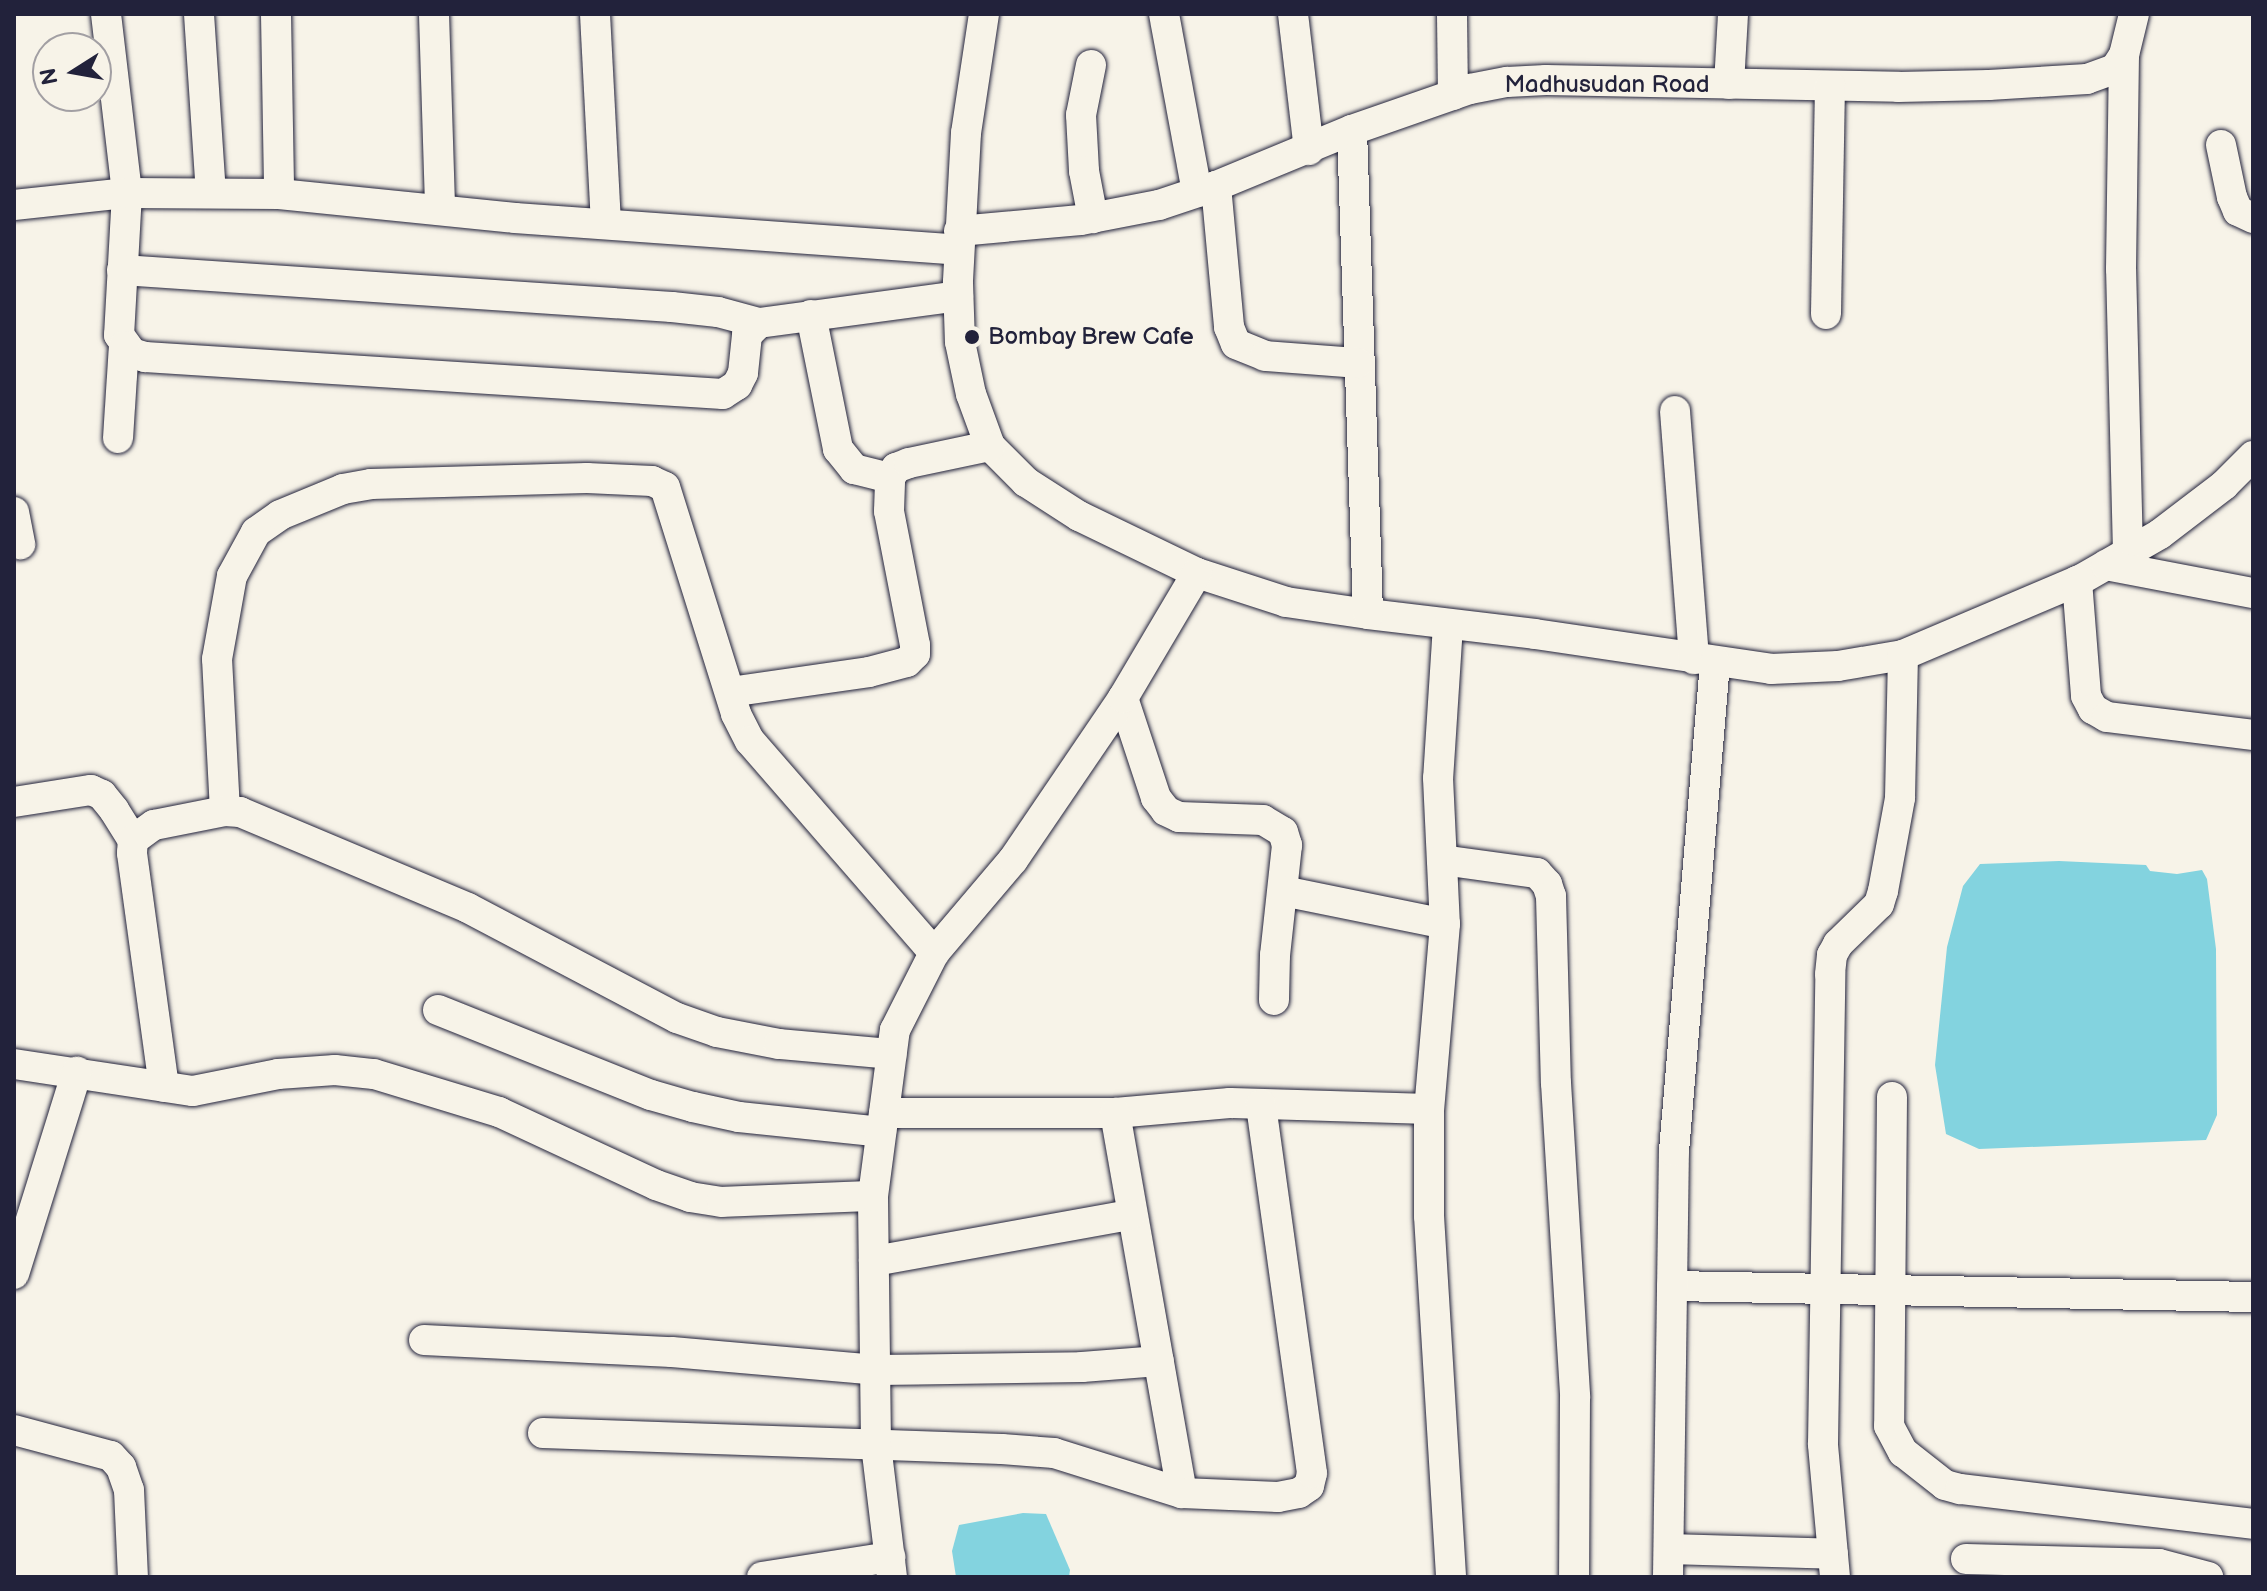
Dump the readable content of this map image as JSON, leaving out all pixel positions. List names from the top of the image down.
{
  "streets": {
    "street": ["Madhusudan Road"]
  },
  "places": ["Bombay Brew Cafe"],
  "north": "left"
}
